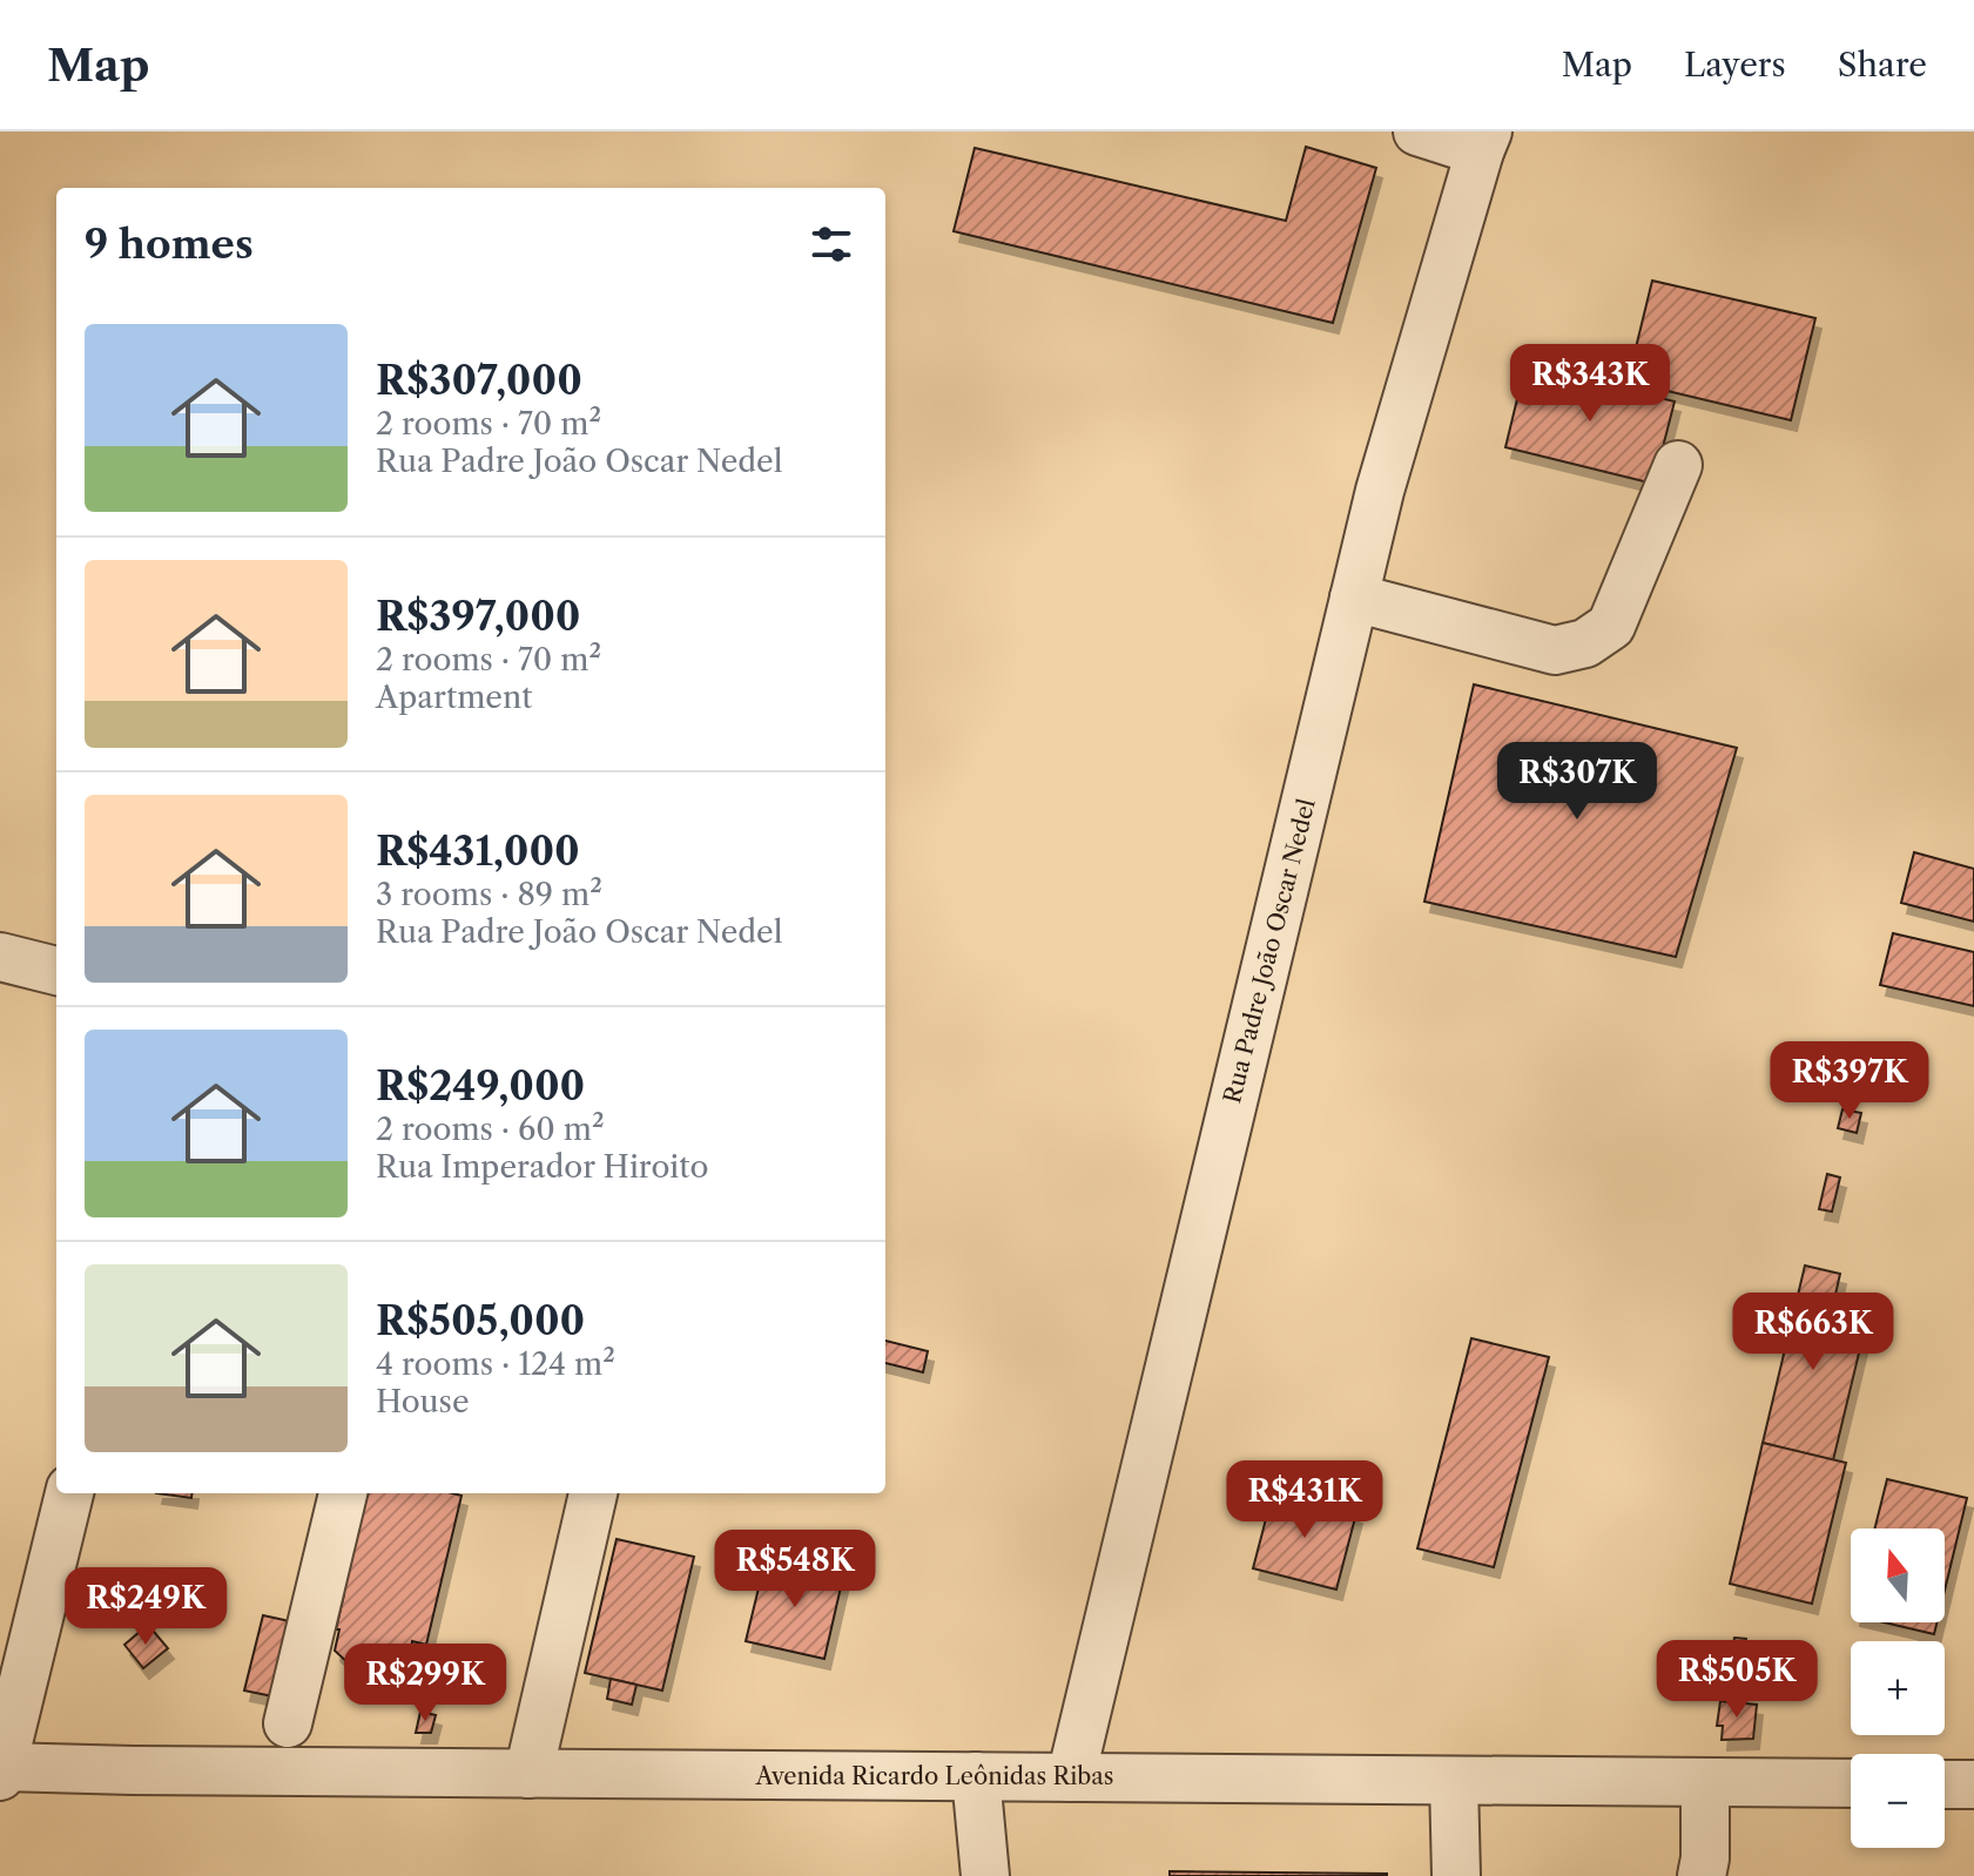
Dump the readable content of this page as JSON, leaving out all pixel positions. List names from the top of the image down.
{
  "streets": {
    "street": ["Rua Padre João Oscar Nedel", "Avenida Ricardo Leônidas Ribas"]
  },
  "crossings": [
    ["Rua Padre João Oscar Nedel", "Avenida Ricardo Leônidas Ribas"]
  ],
  "north": "top",
  "page": {
    "header": "Map",
    "nav": ["Map", "Layers", "Share"],
    "heading": "9 homes",
    "list": [
      {
        "name": "R$307,000",
        "note": "2 rooms · 70 m² · Rua Padre João Oscar Nedel"
      },
      {
        "name": "R$397,000",
        "note": "2 rooms · 70 m² · Apartment"
      },
      {
        "name": "R$431,000",
        "note": "3 rooms · 89 m² · Rua Padre João Oscar Nedel"
      },
      {
        "name": "R$249,000",
        "note": "2 rooms · 60 m² · Rua Imperador Hiroito"
      },
      {
        "name": "R$505,000",
        "note": "4 rooms · 124 m² · House"
      }
    ],
    "price": [
      "R$343K",
      "R$307K",
      "R$397K",
      "R$663K",
      "R$431K",
      "R$548K",
      "R$249K",
      "R$505K",
      "R$299K"
    ],
    "map_buttons": ["+", "−"]
  }
}
